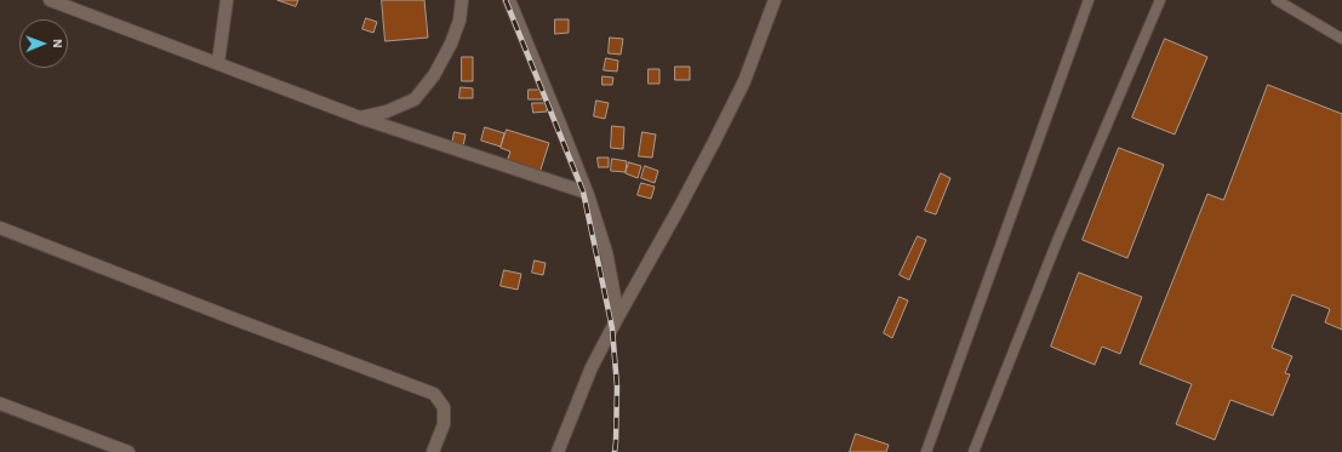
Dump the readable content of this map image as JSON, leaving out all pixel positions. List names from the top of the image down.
{
  "north": "right"
}
